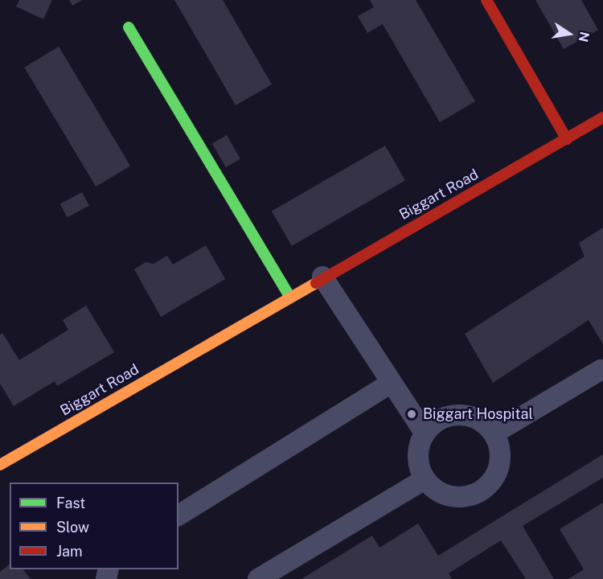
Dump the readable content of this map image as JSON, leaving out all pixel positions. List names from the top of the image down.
{
  "streets": {
    "street": ["Biggart Road"]
  },
  "places": ["Biggart Hospital"],
  "legend": ["Fast", "Slow", "Jam"],
  "north": "right"
}
